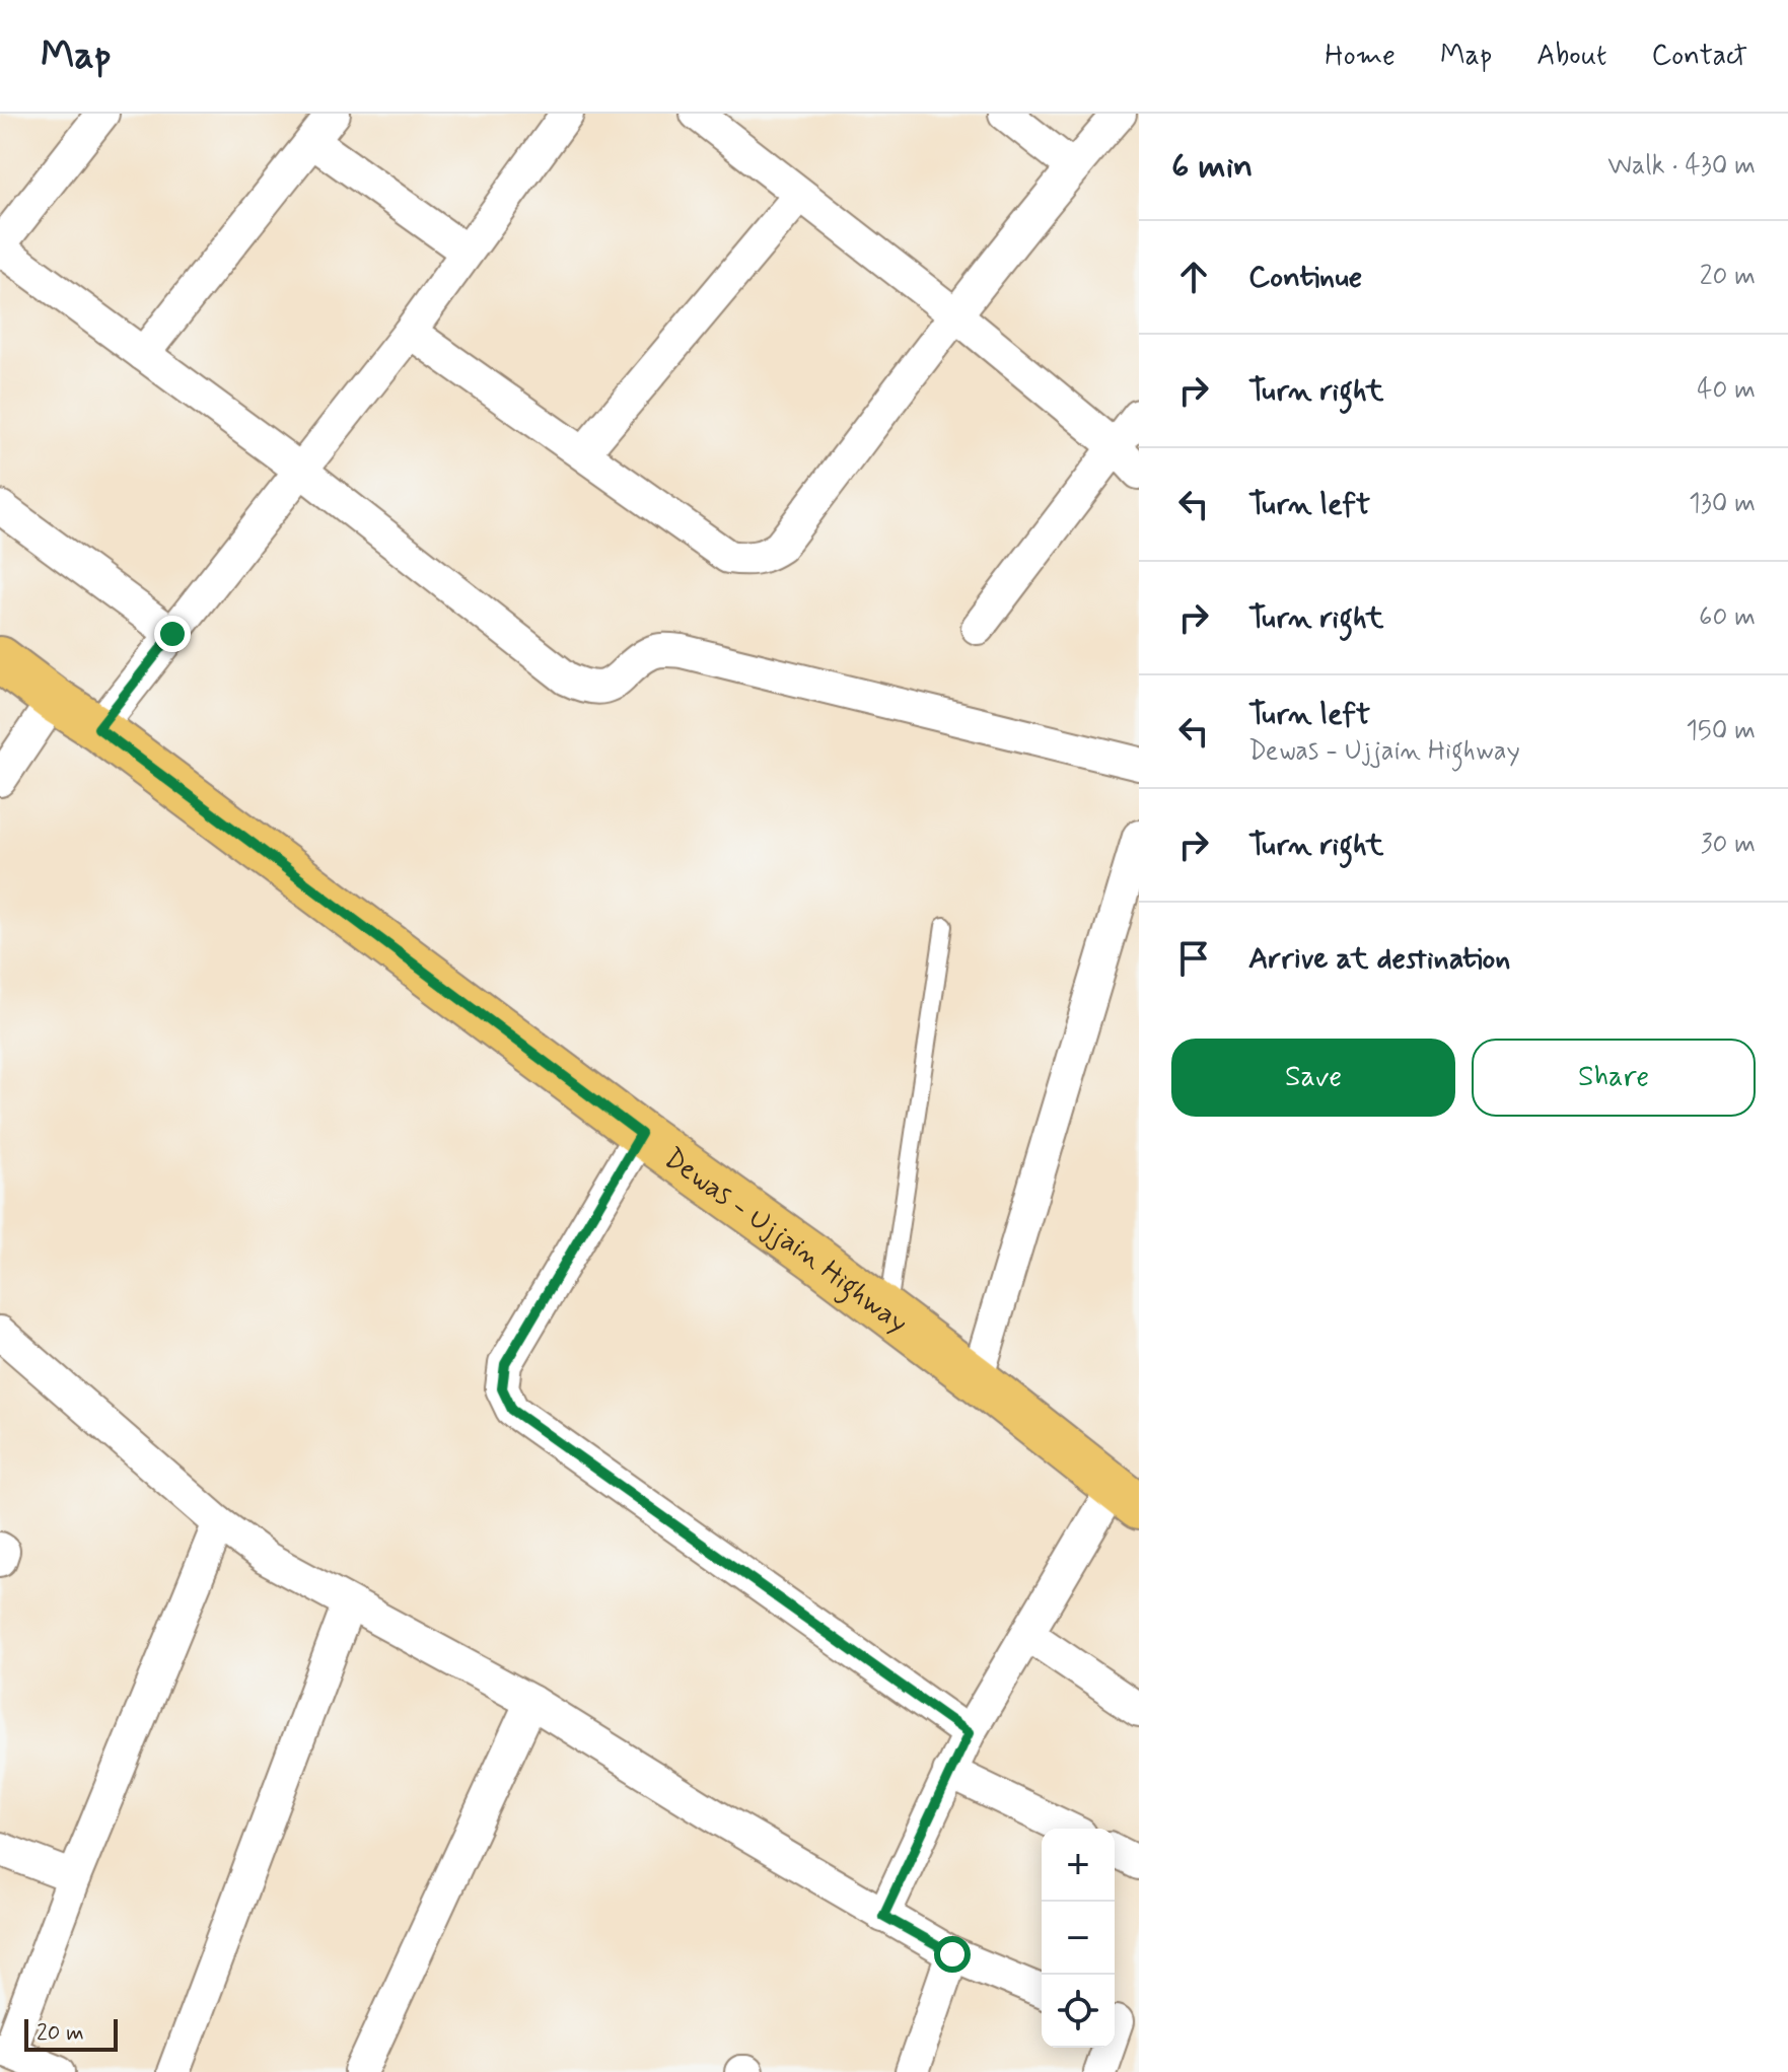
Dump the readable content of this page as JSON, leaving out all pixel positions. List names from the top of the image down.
{
  "streets": {
    "main road": ["Dewas - Ujjain Highway"]
  },
  "scale_bar": "20 m",
  "page": {
    "header": "Map",
    "nav": [
      "Home",
      "Map",
      "About",
      "Contact"
    ],
    "heading": ["6 min", "Walk · 430 m"],
    "list": [
      ["Continue", "20 m"],
      ["Turn right", "40 m"],
      ["Turn left", "130 m"],
      ["Turn right", "60 m"],
      ["Turn left", "Dewas - Ujjain Highway", "150 m"],
      ["Turn right", "30 m"],
      "Arrive at destination"
    ],
    "buttons": ["Save", "Share"],
    "map_buttons": ["+", "−"],
    "scale": "20 m"
  }
}
